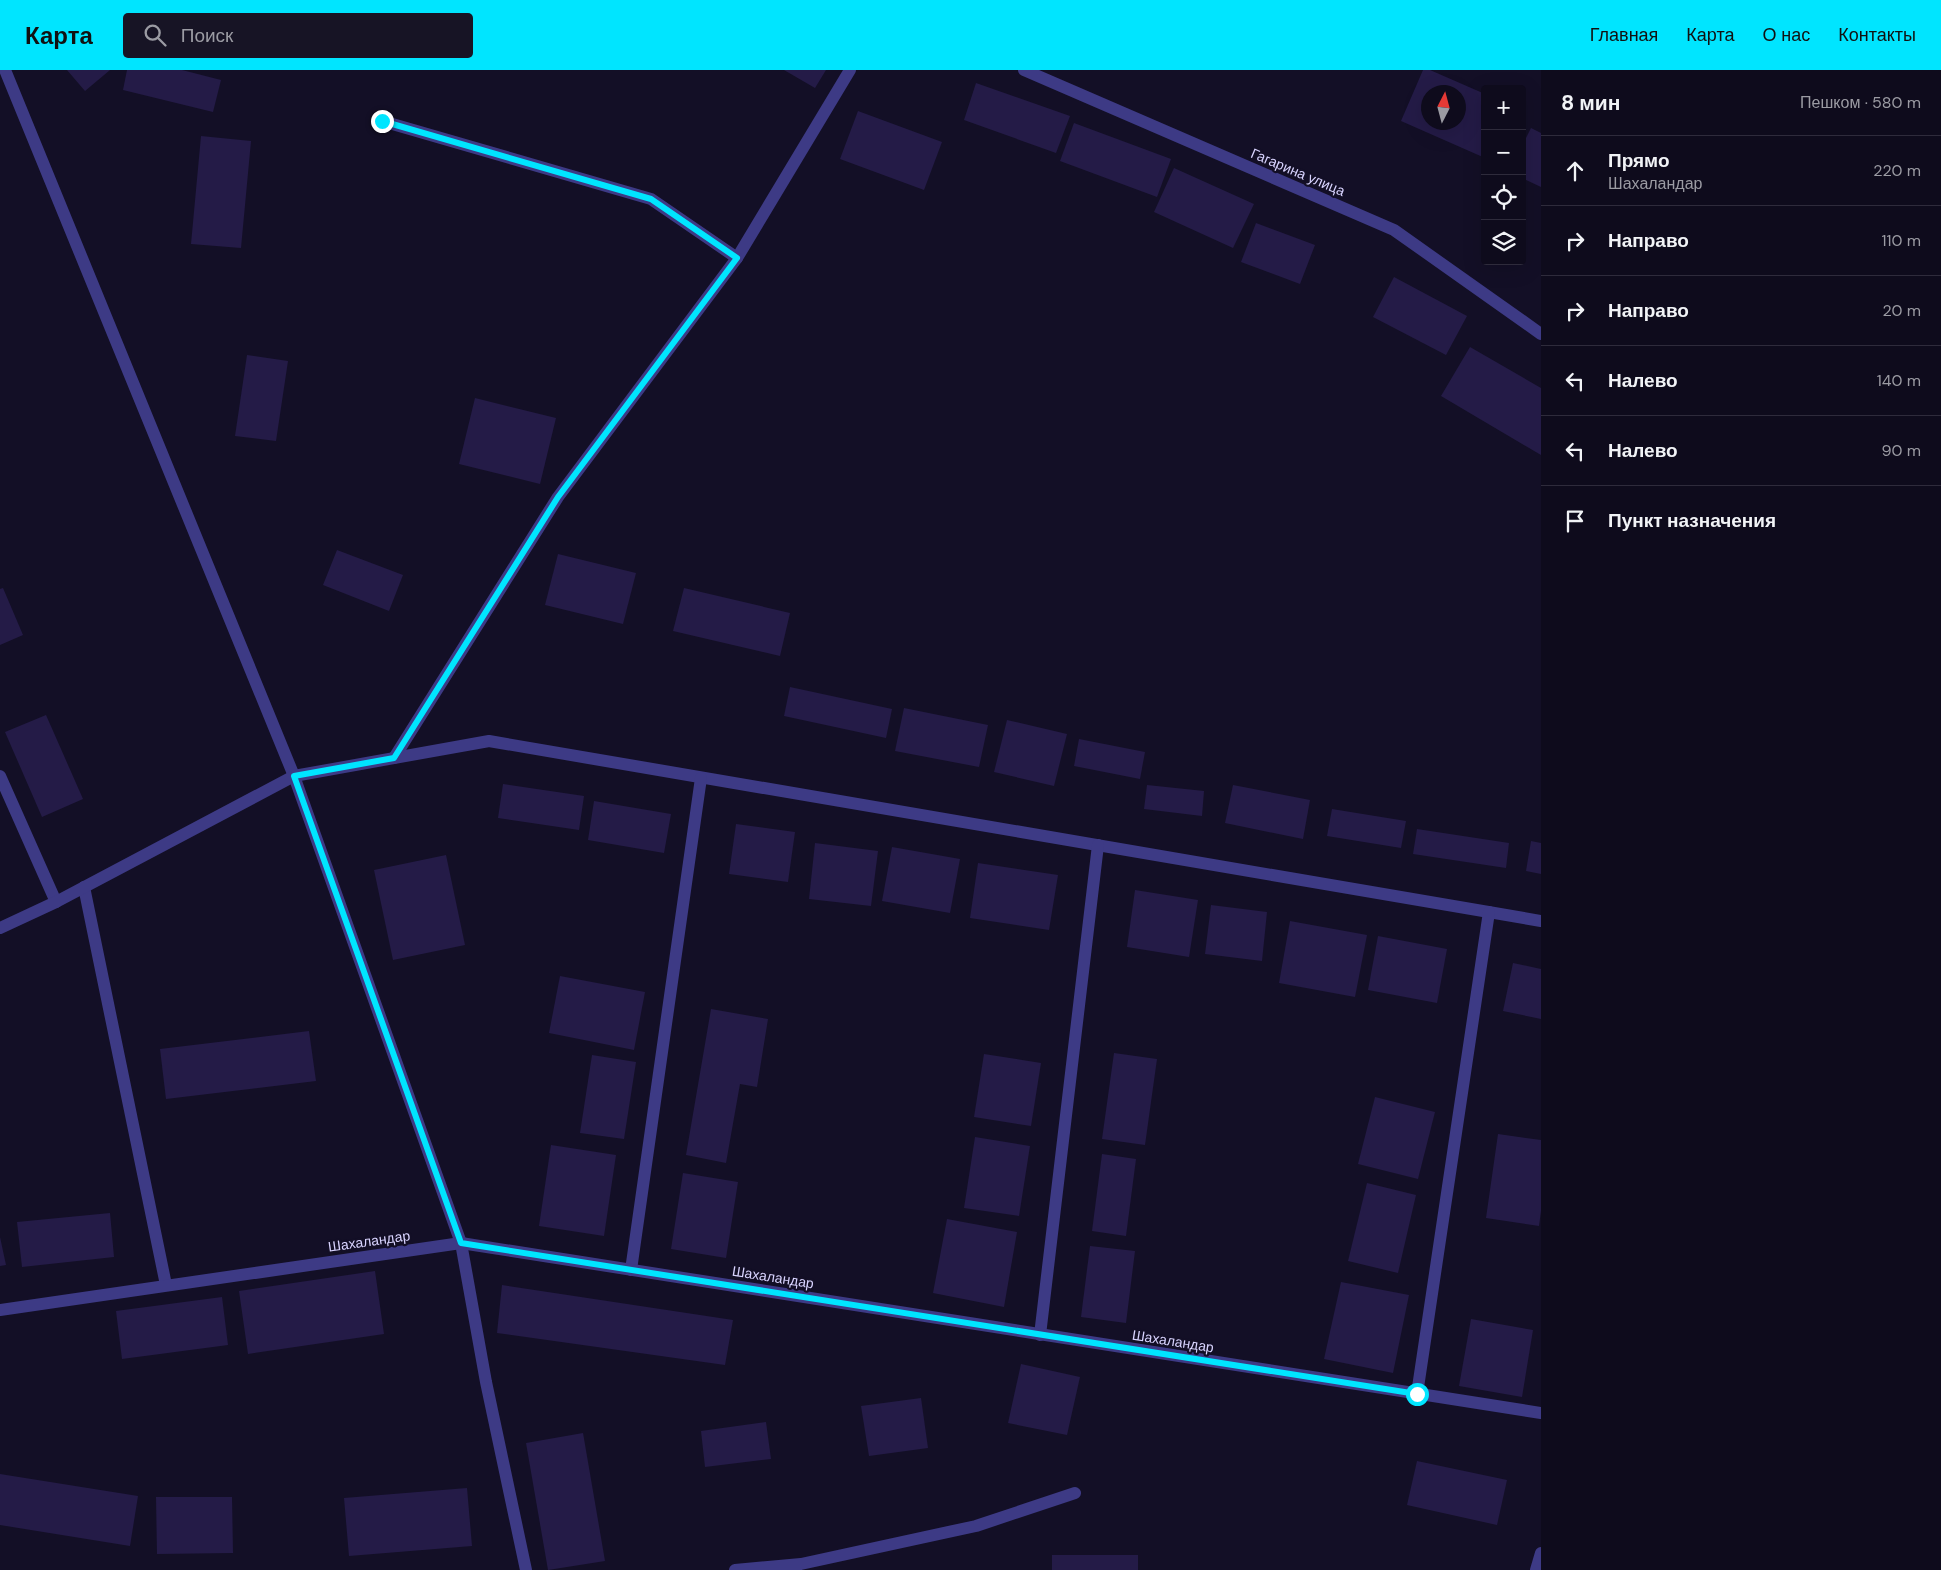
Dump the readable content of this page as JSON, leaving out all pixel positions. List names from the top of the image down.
{
  "streets": {
    "street": ["Гагарина улица", "Шахаландар"]
  },
  "north": "top",
  "page": {
    "header": "Карта",
    "search": "Поиск",
    "nav": [
      "Главная",
      "Карта",
      "О нас",
      "Контакты"
    ],
    "heading": ["8 мин", "Пешком · 580 m"],
    "map_buttons": ["+", "−"],
    "list": [
      ["Прямо", "Шахаландар", "220 m"],
      ["Направо", "110 m"],
      ["Направо", "20 m"],
      ["Налево", "140 m"],
      ["Налево", "90 m"],
      "Пункт назначения"
    ]
  }
}
